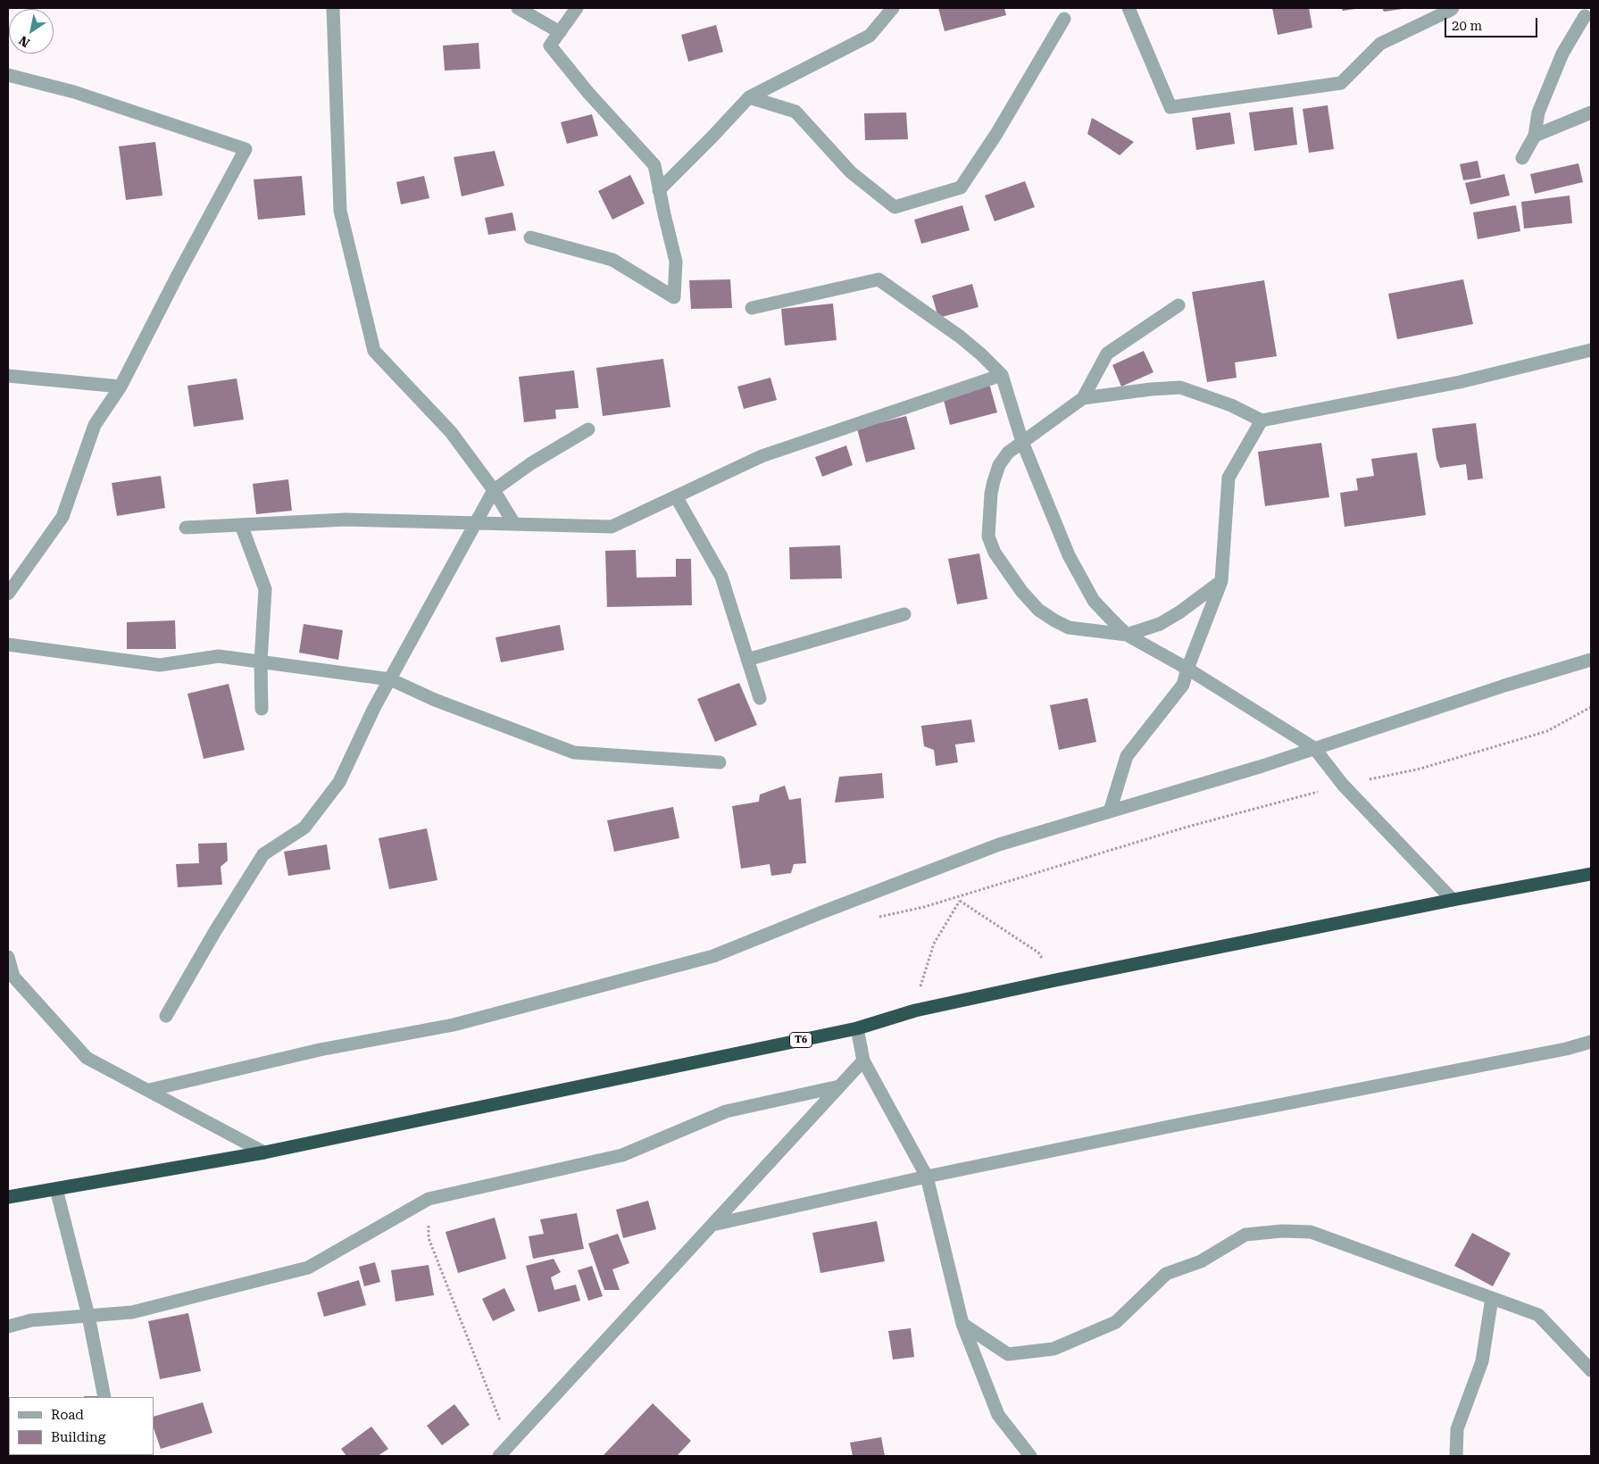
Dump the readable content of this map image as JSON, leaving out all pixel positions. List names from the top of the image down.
{
  "streets": {
    "highway": ["T6"]
  },
  "legend": ["Road", "Building"],
  "scale_bar": "20 m",
  "north": "bottom left"
}
